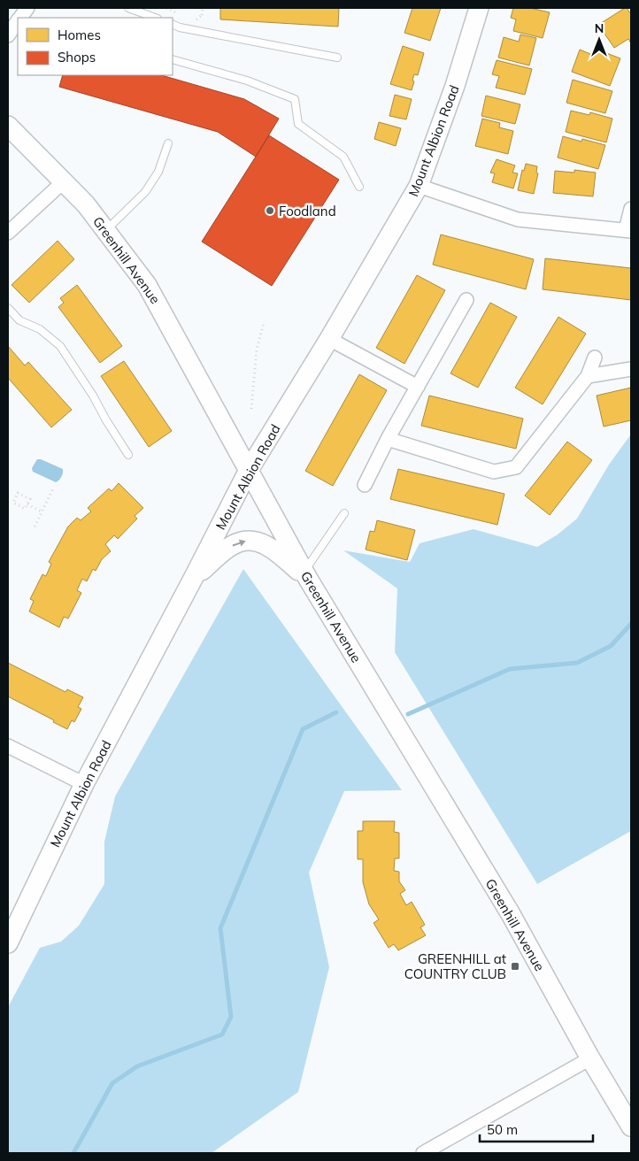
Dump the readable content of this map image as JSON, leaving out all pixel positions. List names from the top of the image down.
{
  "streets": {
    "street": ["Mount Albion Road", "Greenhill Avenue"]
  },
  "crossings": [
    ["Mount Albion Road", "Greenhill Avenue"]
  ],
  "places": {
    "other": ["Foodland"],
    "transit": ["GREENHILL at COUNTRY CLUB"]
  },
  "legend": ["Homes", "Shops"],
  "scale_bar": "50 m",
  "north": "top"
}
